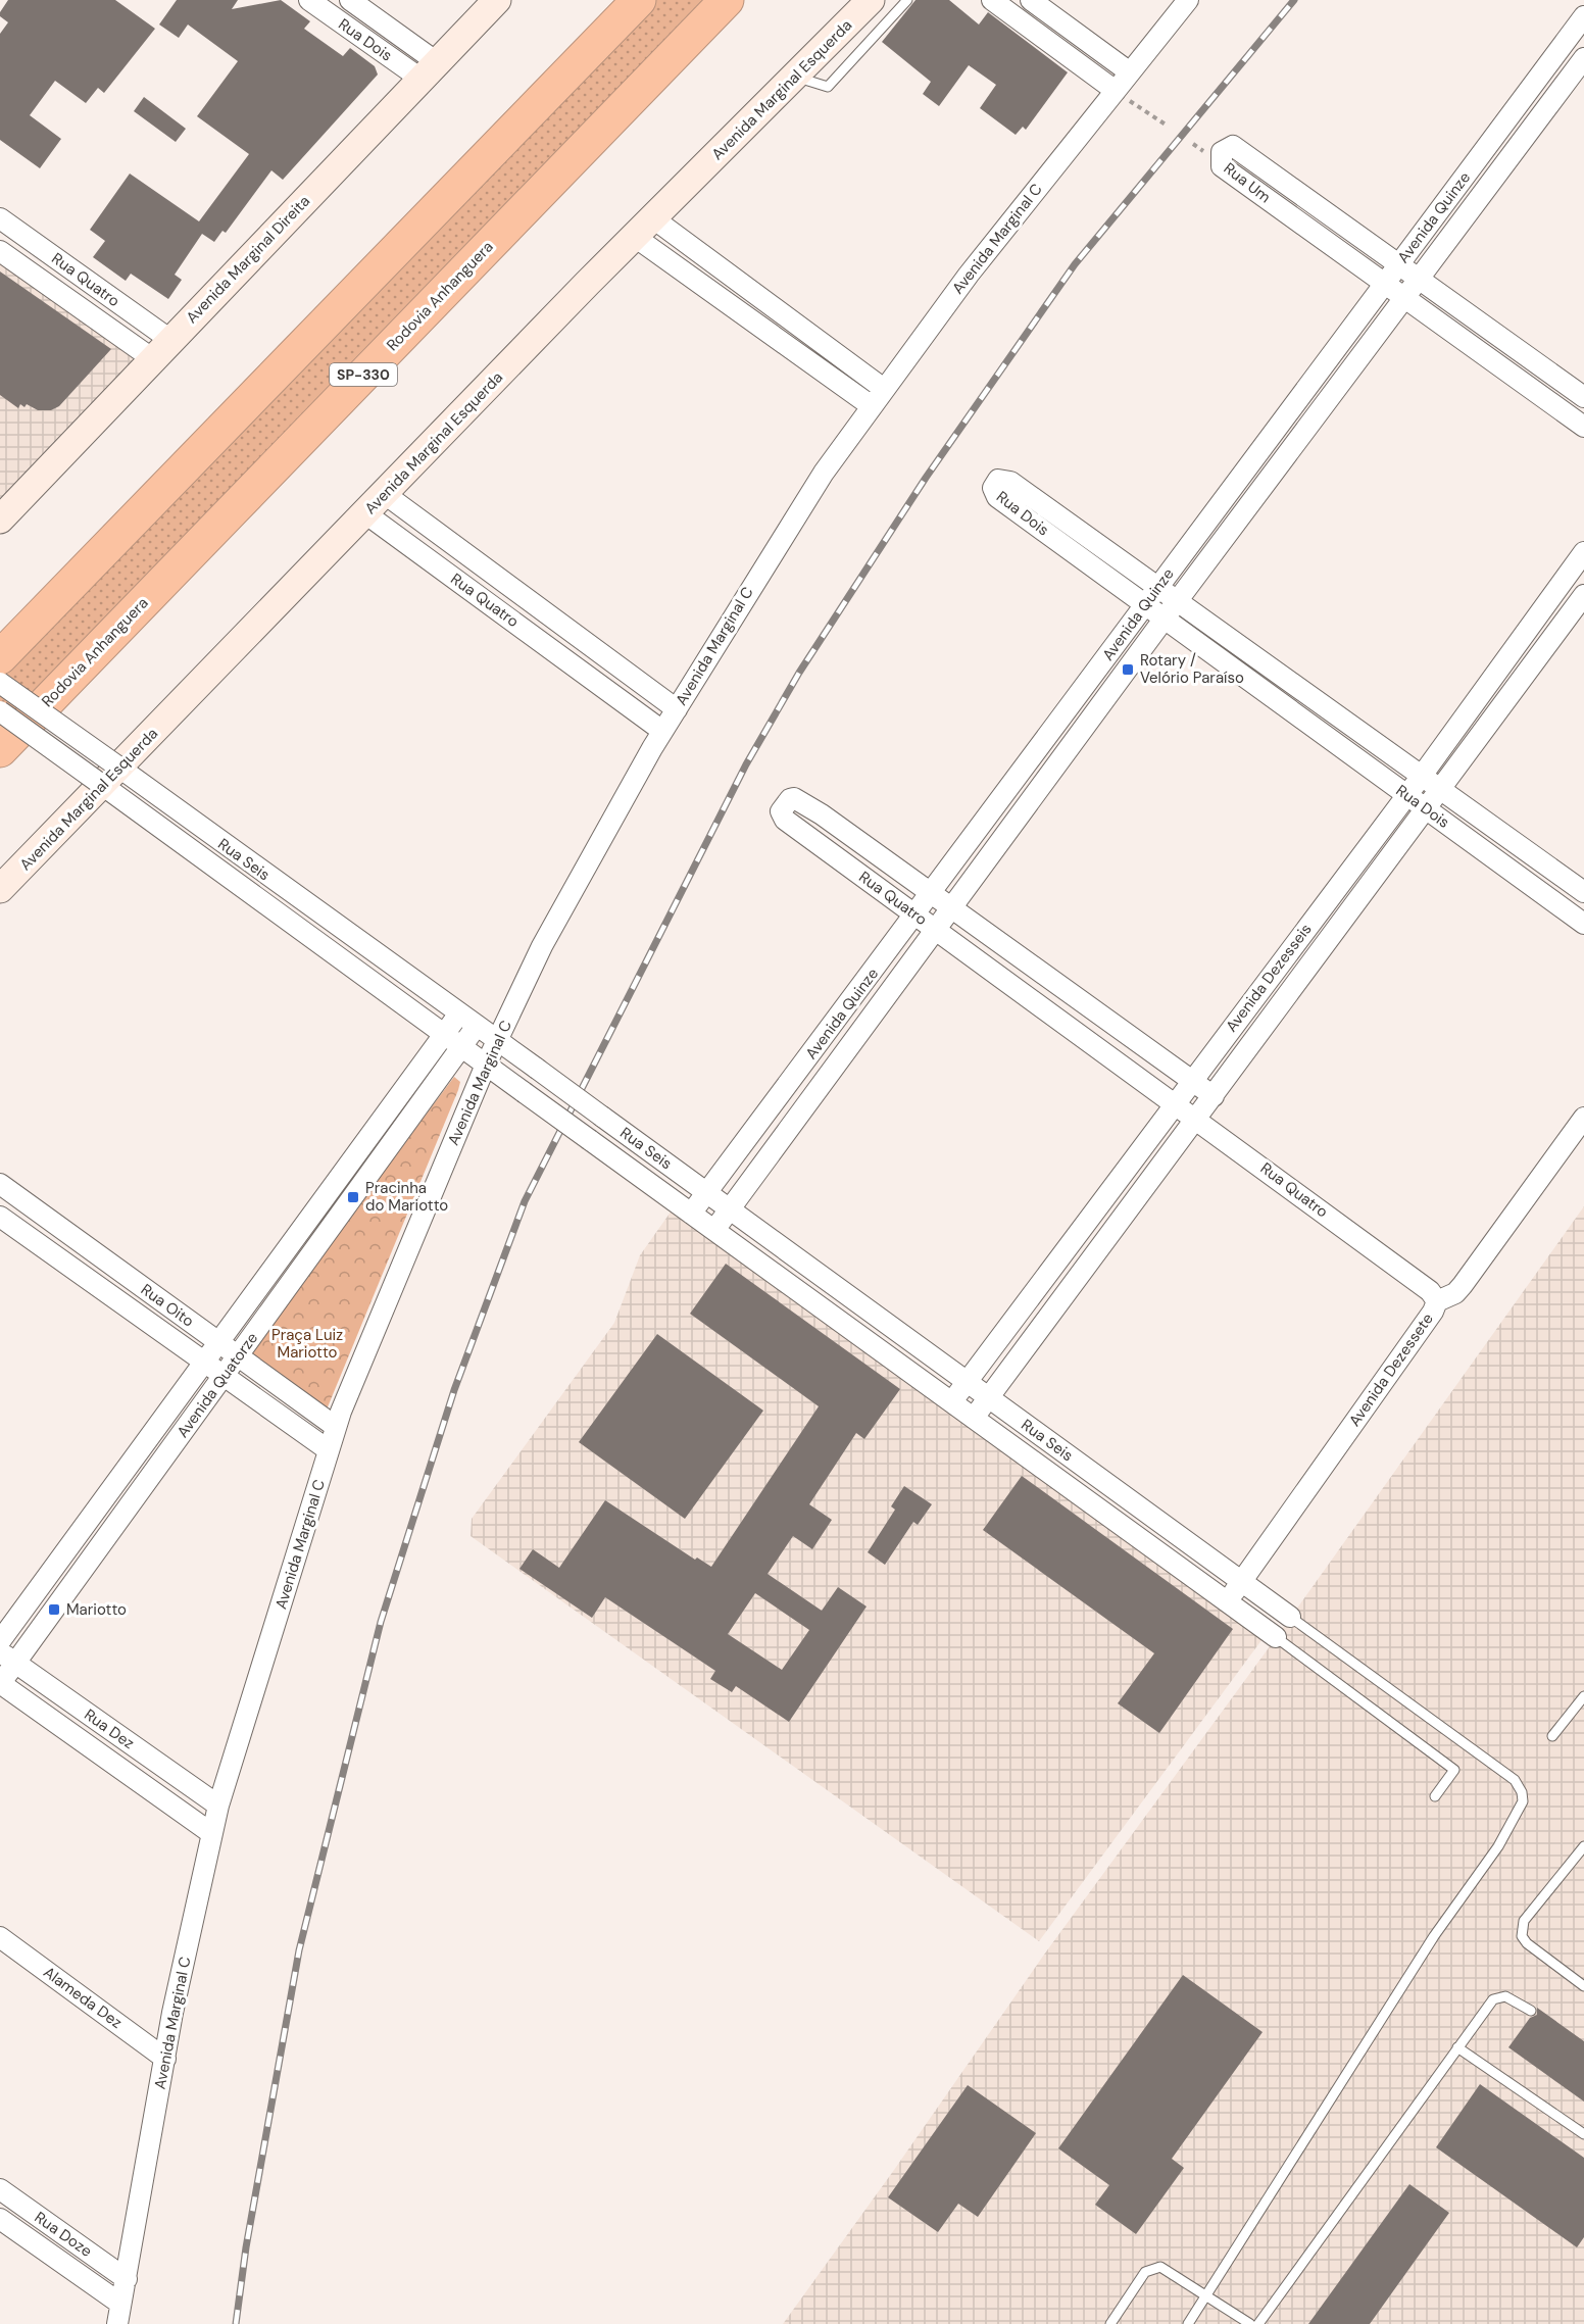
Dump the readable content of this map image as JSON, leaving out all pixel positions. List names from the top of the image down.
{
  "streets": {
    "highway": ["Rodovia Anhanguera", "SP-330"],
    "main road": ["Avenida Marginal Esquerda", "Avenida Marginal Direita"],
    "street": [
      "Rua Dois",
      "Rua Um",
      "Avenida Quinze",
      "Avenida Marginal C",
      "Rua Quatro",
      "Rua Seis",
      "Avenida Dezesseis",
      "Rua Oito",
      "Avenida Dezessete",
      "Avenida Quatorze",
      "Rua Dez",
      "Alameda Dez",
      "Rua Doze"
    ]
  },
  "crossings": [
    ["Rua Dois", "Avenida Quinze"],
    ["Rua Dois", "Avenida Marginal Direita"],
    ["Rua Dois", "Avenida Dezesseis"],
    ["Avenida Marginal Esquerda", "Rua Quatro"],
    ["Avenida Marginal Esquerda", "Rua Seis"],
    ["Rua Um", "Avenida Quinze"],
    ["Avenida Quinze", "Rua Quatro"],
    ["Avenida Quinze", "Rua Seis"],
    ["Avenida Marginal C", "Rua Quatro"],
    ["Avenida Marginal C", "Rua Seis"],
    ["Avenida Marginal C", "Rua Oito"],
    ["Avenida Marginal C", "Rua Dez"],
    ["Avenida Marginal C", "Alameda Dez"],
    ["Avenida Marginal C", "Rua Doze"],
    ["Avenida Marginal Direita", "Rua Quatro"],
    ["Rua Quatro", "Avenida Dezesseis"],
    ["Rua Quatro", "Avenida Dezessete"],
    ["Rua Seis", "Avenida Dezesseis"],
    ["Rua Seis", "Avenida Dezessete"],
    ["Rua Seis", "Avenida Quatorze"],
    ["Rua Oito", "Avenida Quatorze"],
    ["Avenida Quatorze", "Rua Dez"]
  ],
  "parks": ["Praça Luiz Mariotto"],
  "places": {
    "transit": ["Rotary / Velório Paraíso", "Pracinha do Mariotto", "Mariotto"]
  }
}
